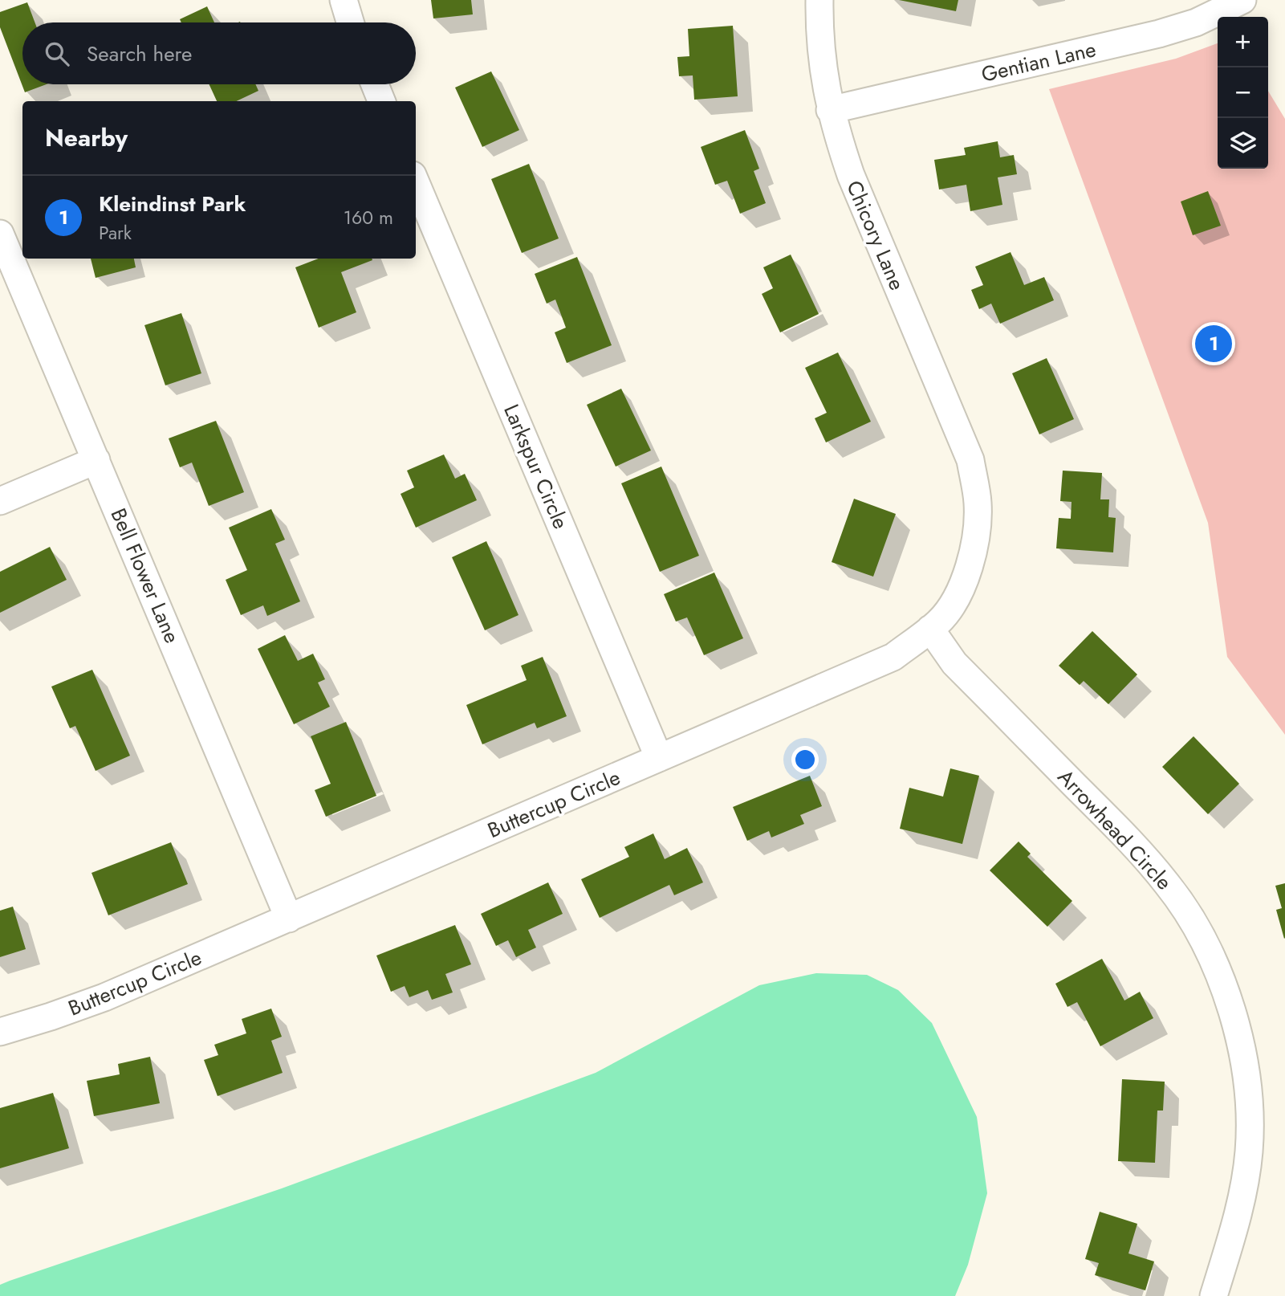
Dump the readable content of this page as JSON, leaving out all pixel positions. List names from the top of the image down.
{
  "streets": {
    "street": [
      "Gentian Lane",
      "Chicory Lane",
      "Larkspur Circle",
      "Bell Flower Lane",
      "Buttercup Circle",
      "Arrowhead Circle"
    ]
  },
  "crossings": [
    ["Gentian Lane", "Chicory Lane"],
    ["Chicory Lane", "Buttercup Circle"],
    ["Larkspur Circle", "Buttercup Circle"],
    ["Bell Flower Lane", "Buttercup Circle"],
    ["Buttercup Circle", "Arrowhead Circle"]
  ],
  "page": {
    "map_buttons": ["+", "−"],
    "search": "Search here",
    "heading": "Nearby",
    "list": [
      {
        "mark": "1",
        "name": "Kleindinst Park",
        "note": "Park",
        "value": "160 m"
      }
    ],
    "pins": "1"
  }
}
